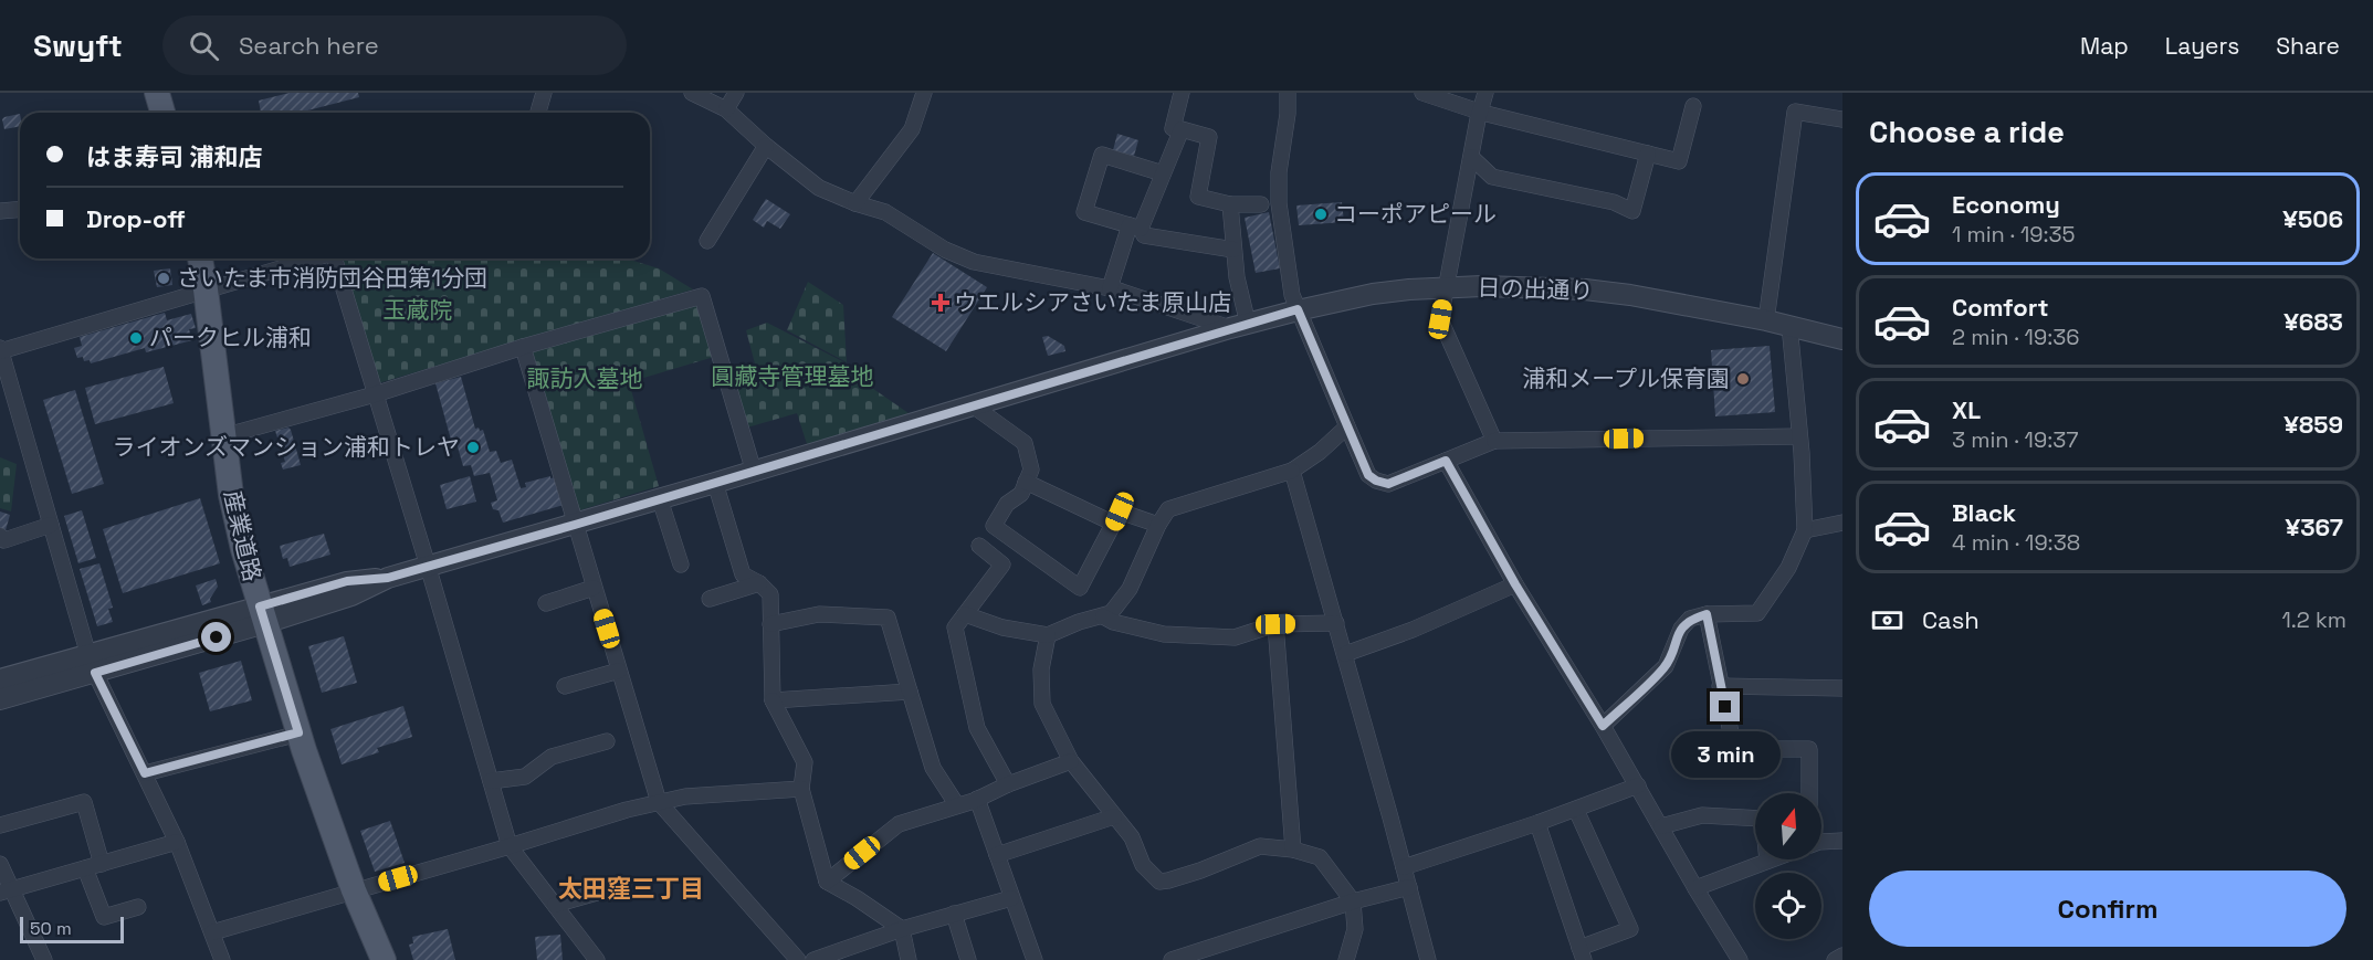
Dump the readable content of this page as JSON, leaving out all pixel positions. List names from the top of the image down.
{
  "streets": {
    "main road": ["産業道路"],
    "street": ["日の出通り"]
  },
  "crossings": [
    ["日の出通り", "産業道路"]
  ],
  "districts": ["太田窪三丁目"],
  "parks": ["玉蔵院", "圓藏寺管理墓地", "諏訪入墓地"],
  "places": {
    "other": [
      "コーポアピール",
      "さいたま市消防団谷田第1分団",
      "パークヒル浦和",
      "浦和メープル保育園",
      "ライオンズマンション浦和トレヤ"
    ],
    "health": ["ウエルシアさいたま原山店"]
  },
  "scale_bar": "50 m",
  "north": "top",
  "page": {
    "header": "Swyft",
    "search": "Search here",
    "nav": ["Map", "Layers", "Share"],
    "heading": "Choose a ride",
    "banner": ["はま寿司 浦和店", "Drop-off"],
    "list": [
      {
        "name": "Economy",
        "note": "1 min · 19:35",
        "value": "¥506"
      },
      {
        "name": "Comfort",
        "note": "2 min · 19:36",
        "value": "¥683"
      },
      {
        "name": "XL",
        "note": "3 min · 19:37",
        "value": "¥859"
      },
      {
        "name": "Black",
        "note": "4 min · 19:38",
        "value": "¥367"
      }
    ],
    "pay": ["Cash", "1.2 km"],
    "bubble": "3 min",
    "buttons": "Confirm",
    "scale": "50 m"
  }
}
